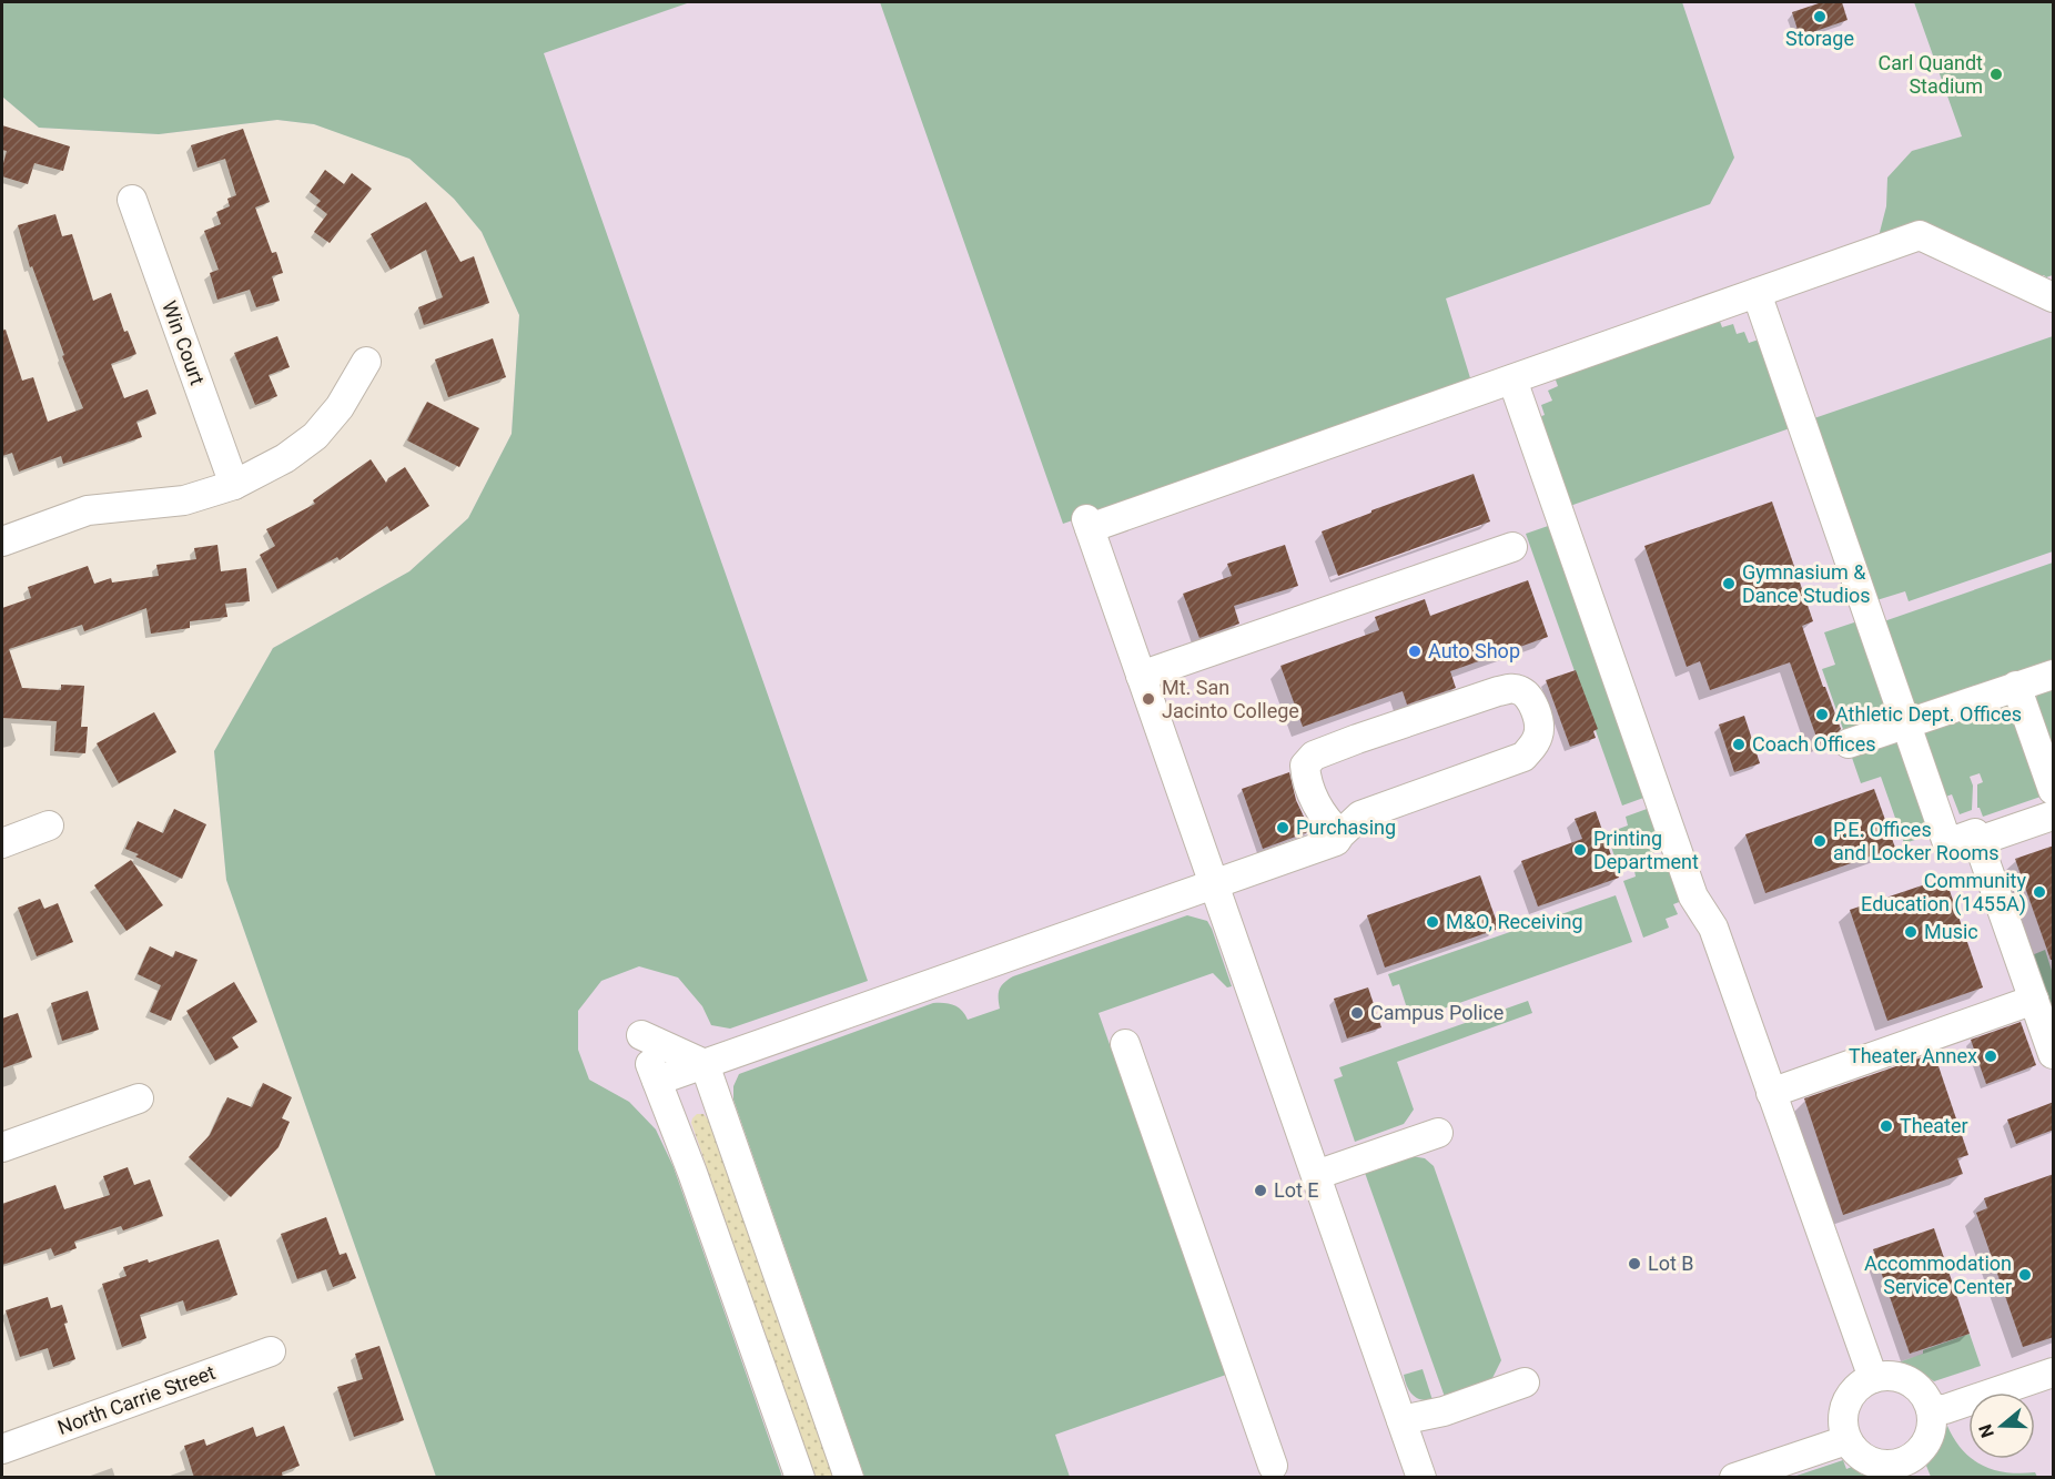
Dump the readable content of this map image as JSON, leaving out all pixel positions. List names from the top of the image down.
{
  "streets": {
    "street": ["Win Court", "North Carrie Street"]
  },
  "places": [
    "Storage",
    "Carl Quandt Stadium",
    "Gymnasium & Dance Studios",
    "Auto Shop",
    "Mt. San Jacinto College",
    "Athletic Dept. Offices",
    "Coach Offices",
    "Purchasing",
    "P.E. Offices and Locker Rooms",
    "Printing Department",
    "Community Education (1455A)",
    "M&O, Receiving",
    "Music",
    "Campus Police",
    "Theater Annex",
    "Theater",
    "Lot E",
    "Lot B",
    "Accommodation Service Center"
  ],
  "north": "left"
}
